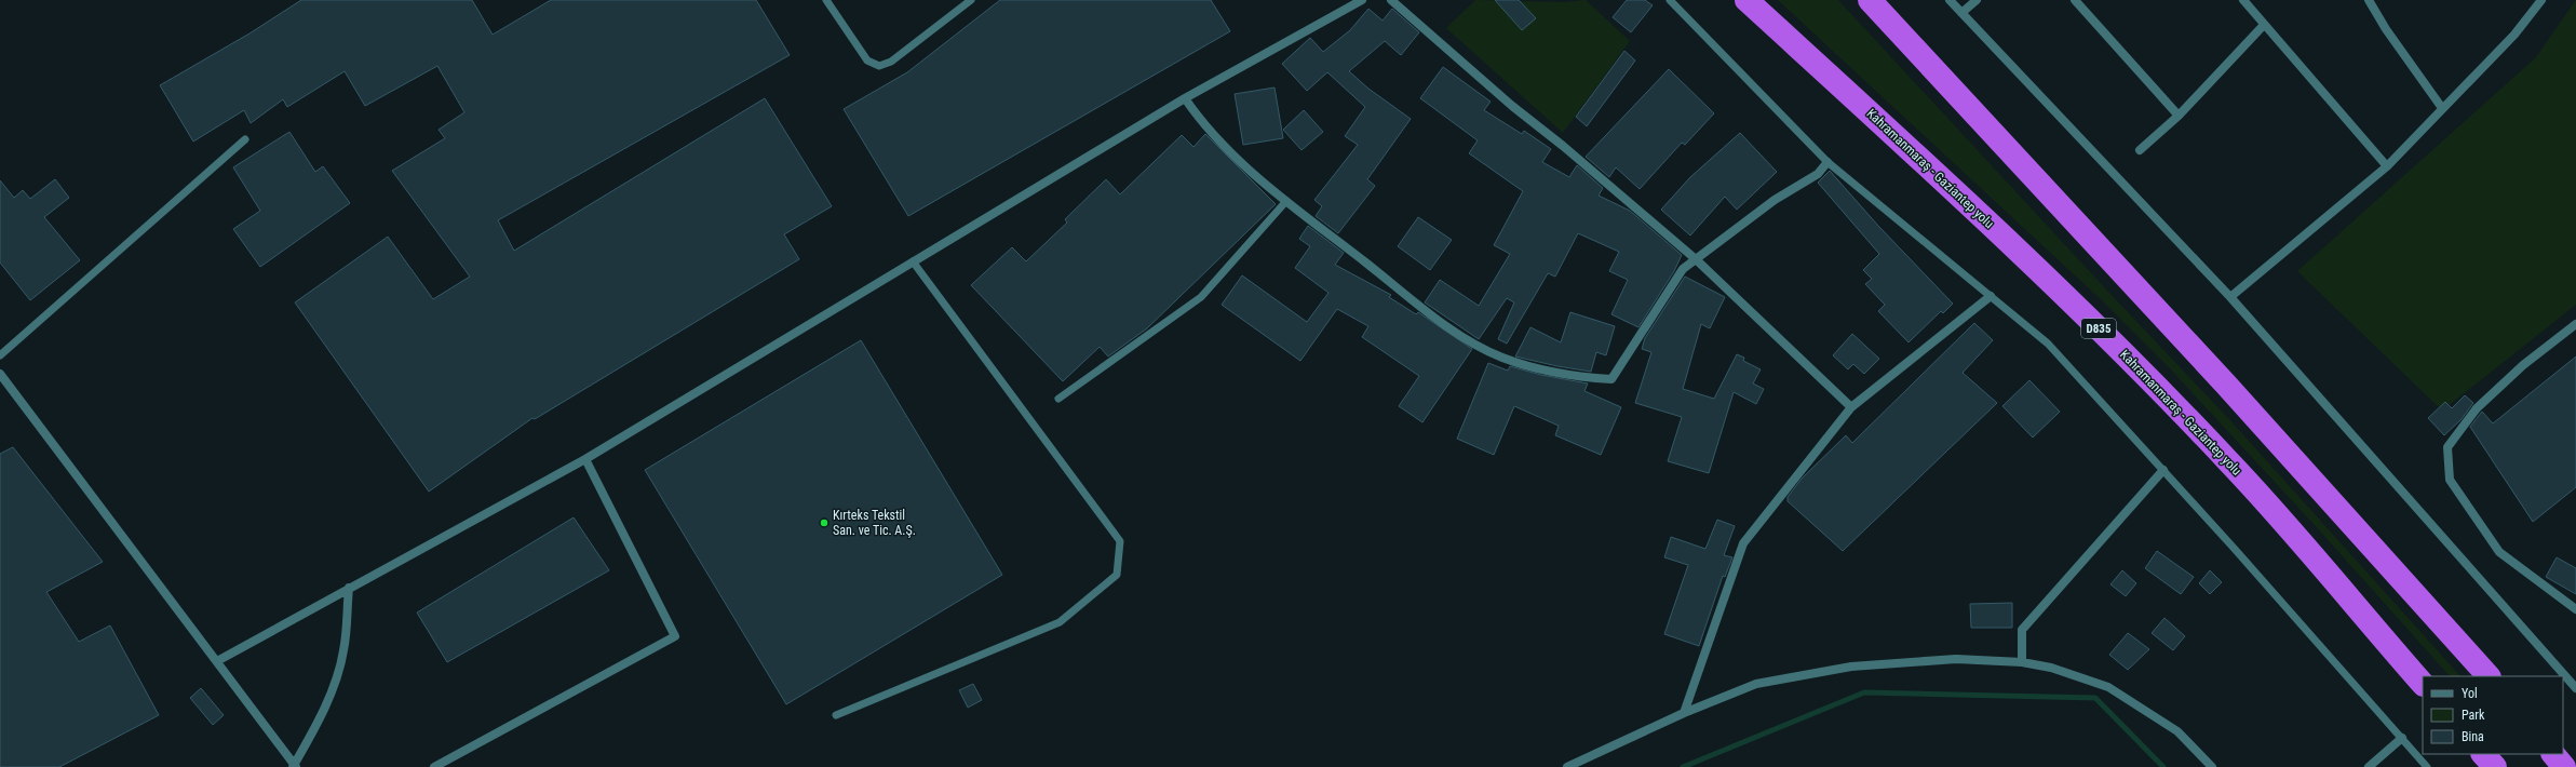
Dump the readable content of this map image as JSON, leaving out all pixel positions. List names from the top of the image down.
{
  "streets": {
    "highway": ["Kahramanmaraş - Gaziantep yolu", "D835"]
  },
  "places": ["Kırteks Tekstil San. ve Tic. A.Ş."],
  "legend": ["Yol", "Park", "Bina"]
}
